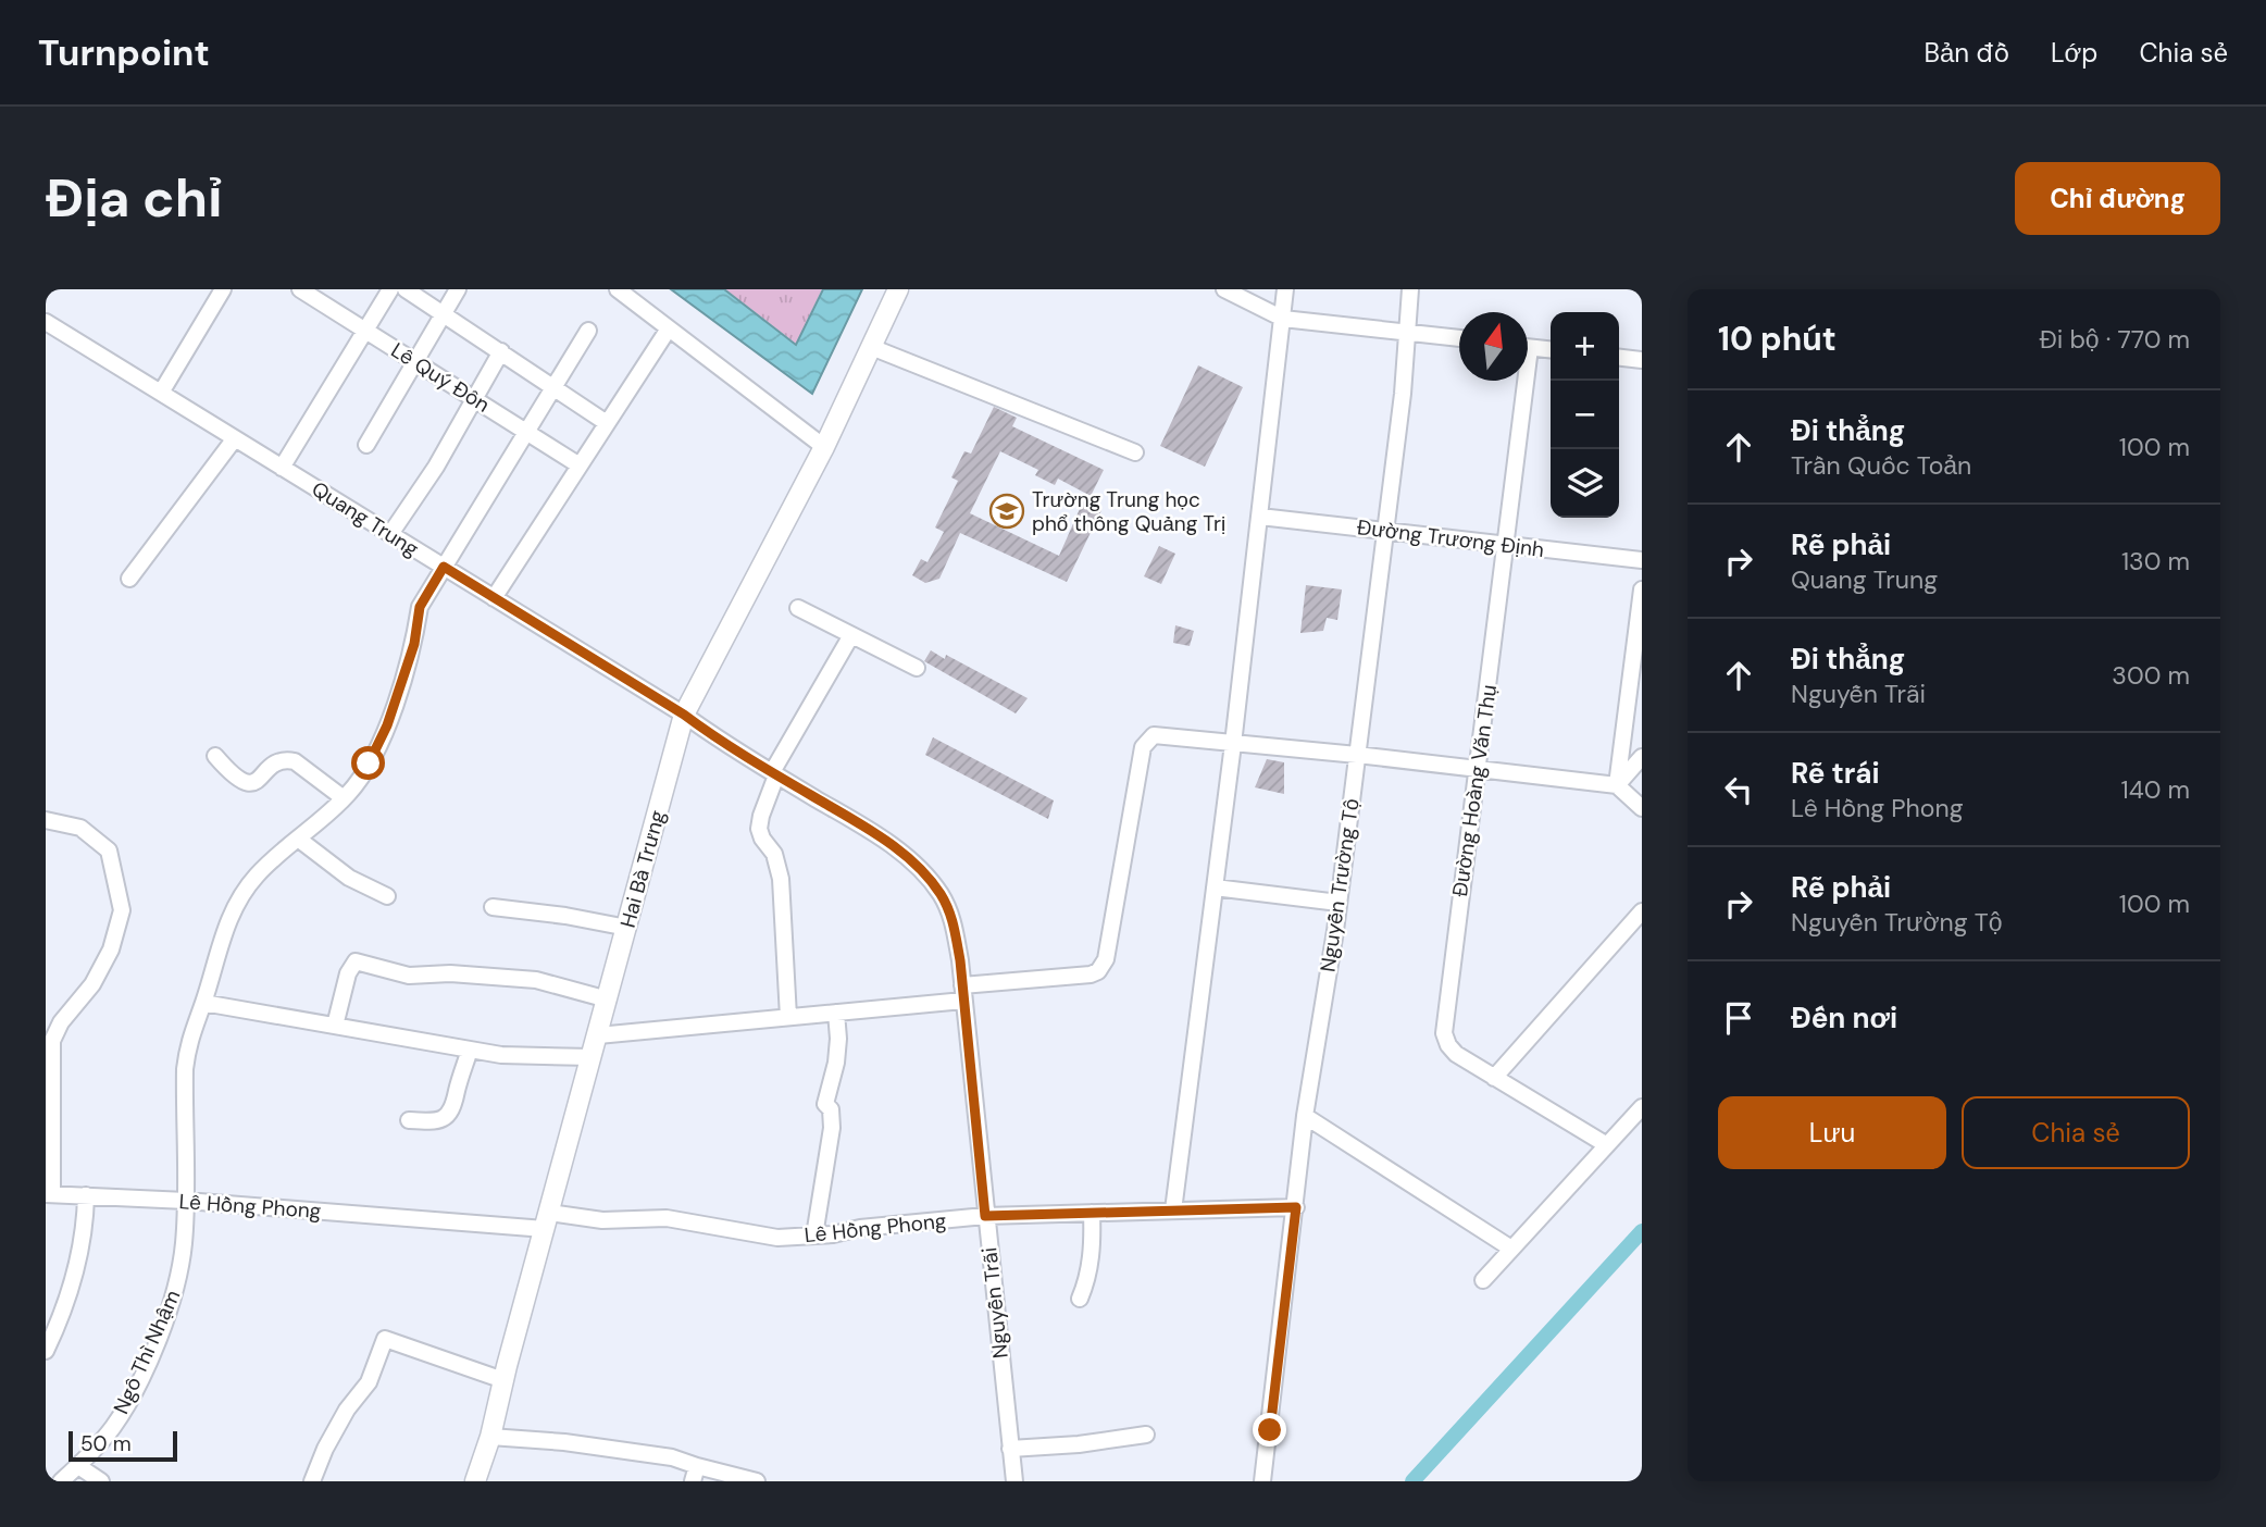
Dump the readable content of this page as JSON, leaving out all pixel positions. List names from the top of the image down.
{
  "streets": {
    "main road": ["Hai Bà Trưng"],
    "street": [
      "Lê Quý Đôn",
      "Quang Trung",
      "Đường Trương Định",
      "Đường Hoàng Văn Thụ",
      "Nguyễn Trường Tộ",
      "Lê Hồng Phong",
      "Nguyễn Trãi",
      "Ngô Thì Nhậm"
    ]
  },
  "crossings": [
    ["Lê Quý Đôn", "Ngô Thì Nhậm"],
    ["Quang Trung", "Hai Bà Trưng"],
    ["Quang Trung", "Nguyễn Trãi"],
    ["Quang Trung", "Ngô Thì Nhậm"],
    ["Đường Trương Định", "Đường Hoàng Văn Thụ"],
    ["Đường Trương Định", "Nguyễn Trường Tộ"],
    ["Hai Bà Trưng", "Lê Hồng Phong"],
    ["Hai Bà Trưng", "Nguyễn Trãi"],
    ["Nguyễn Trường Tộ", "Lê Hồng Phong"],
    ["Lê Hồng Phong", "Nguyễn Trãi"],
    ["Lê Hồng Phong", "Ngô Thì Nhậm"]
  ],
  "places": {
    "school or university": ["Trường Trung học phổ thông Quảng Trị"]
  },
  "scale_bar": "50 m",
  "north": "top",
  "page": {
    "header": "Turnpoint",
    "nav": ["Bản đồ", "Lớp", "Chia sẻ"],
    "buttons": [
      "Chỉ đường",
      ["Lưu", "Chia sẻ"]
    ],
    "title": "Địa chỉ",
    "heading": ["10 phút", "Đi bộ · 770 m"],
    "map_buttons": ["+", "−"],
    "list": [
      ["Đi thẳng", "Trần Quốc Toản", "100 m"],
      ["Rẽ phải", "Quang Trung", "130 m"],
      ["Đi thẳng", "Nguyễn Trãi", "300 m"],
      ["Rẽ trái", "Lê Hồng Phong", "140 m"],
      ["Rẽ phải", "Nguyễn Trường Tộ", "100 m"],
      "Đến nơi"
    ],
    "scale": "50 m"
  }
}
